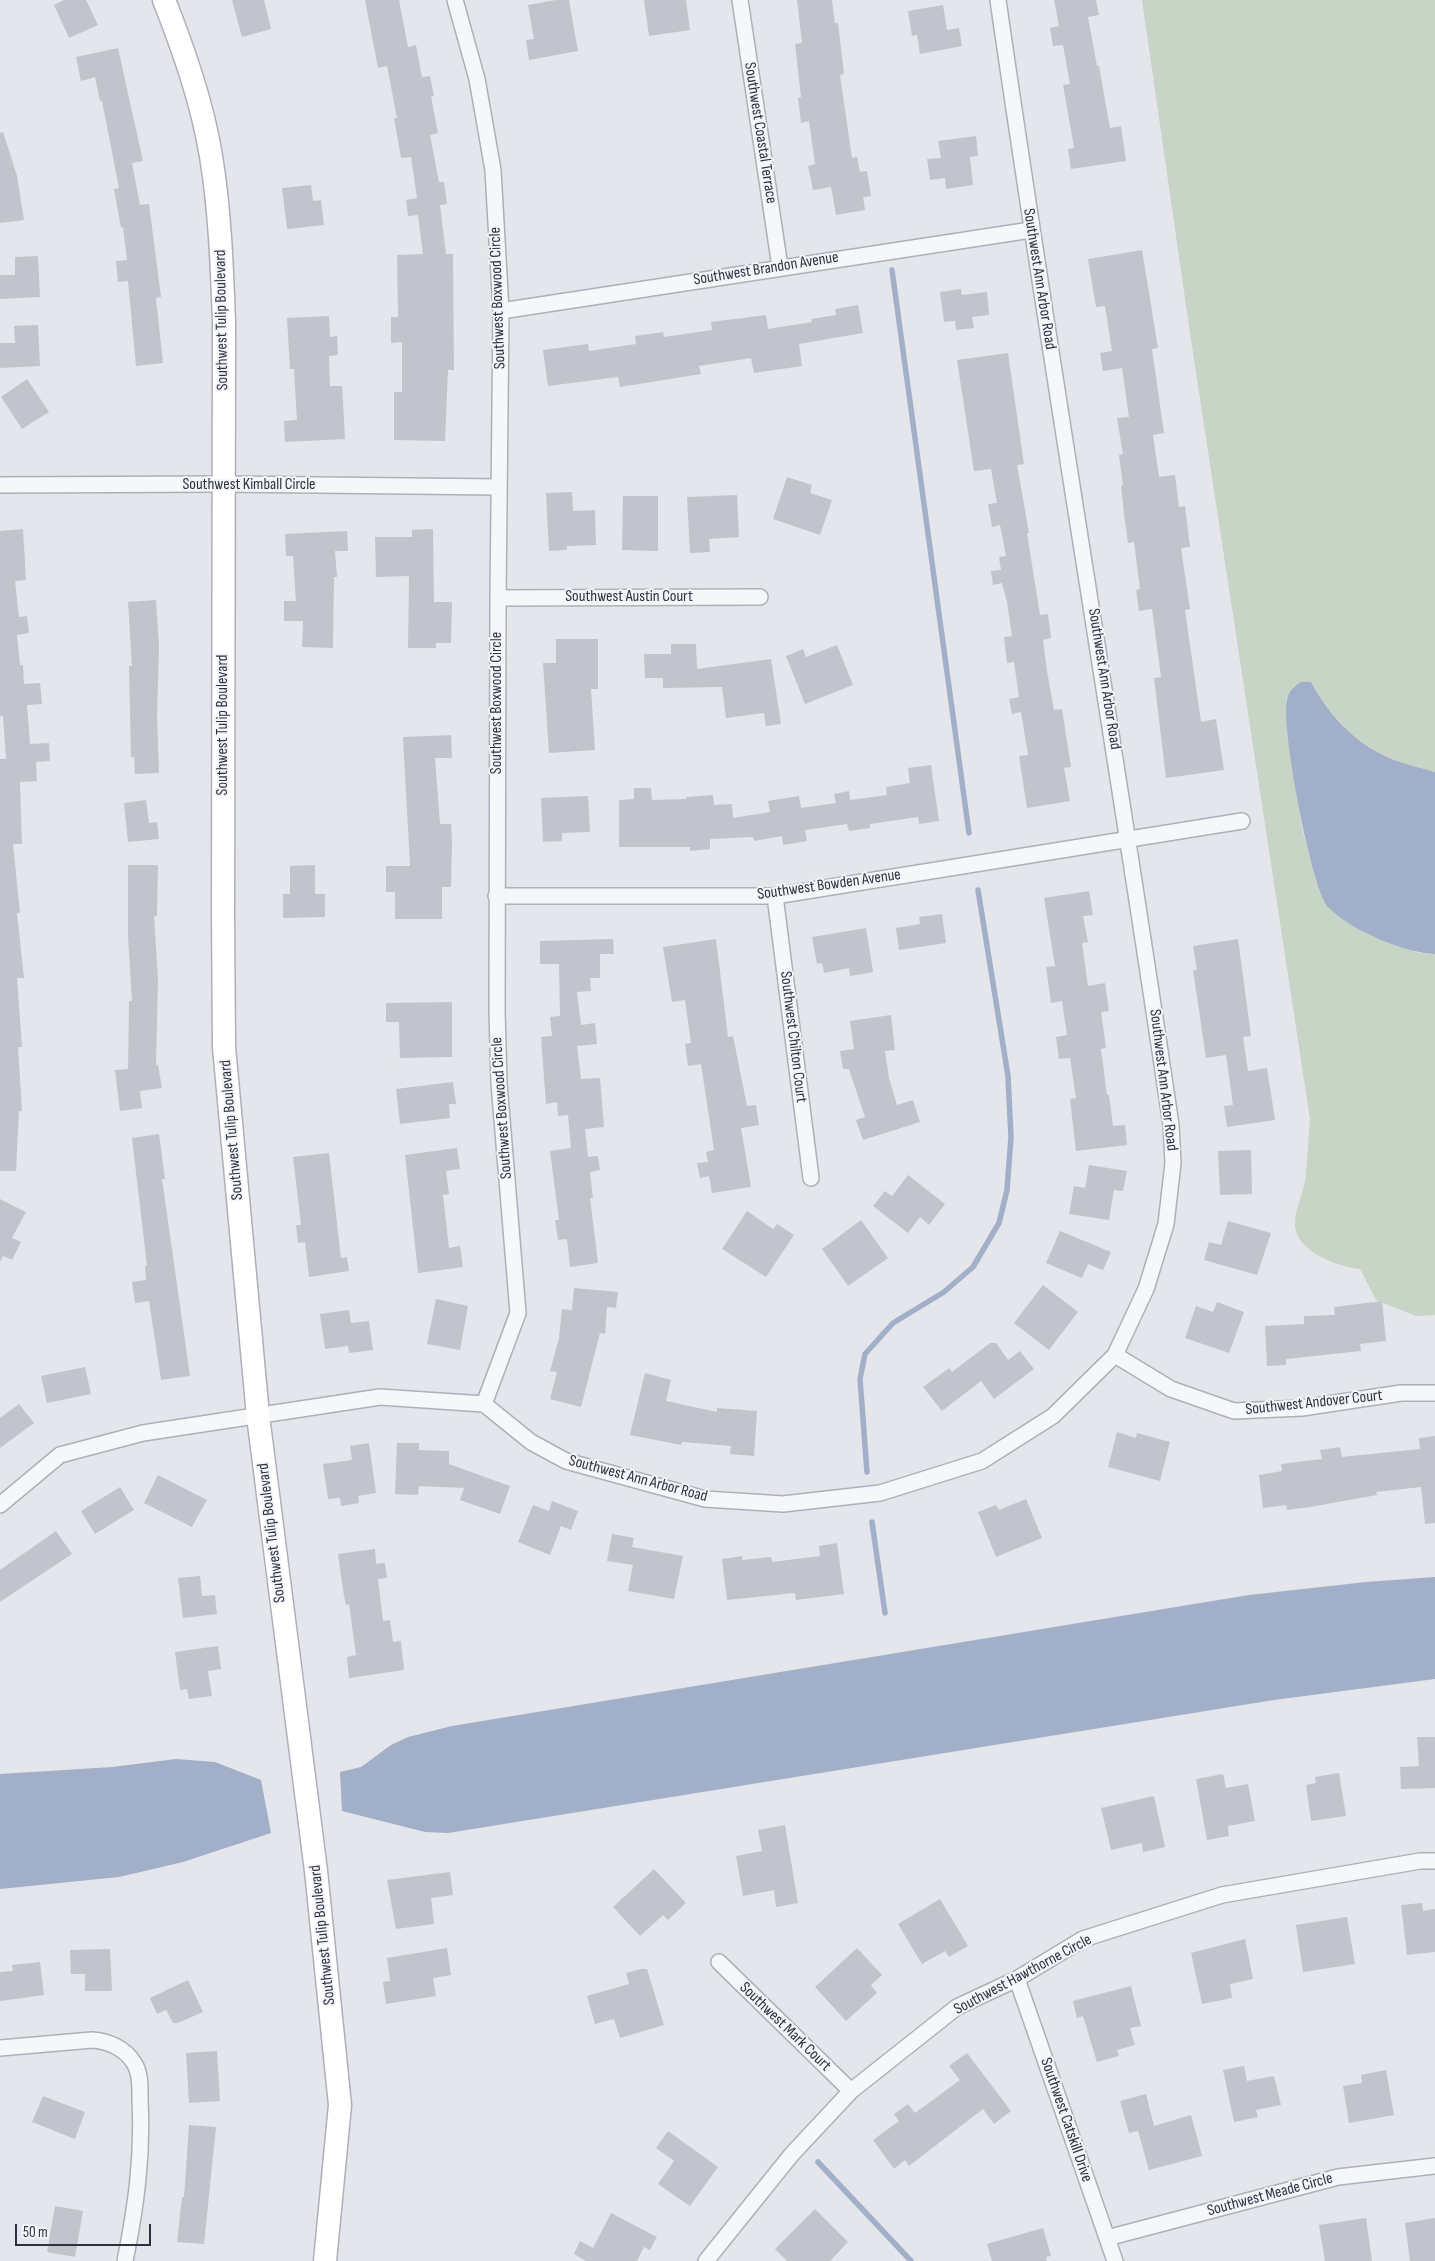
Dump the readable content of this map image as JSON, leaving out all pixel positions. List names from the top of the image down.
{
  "streets": {
    "street": [
      "Southwest Coastal Terrace",
      "Southwest Brandon Avenue",
      "Southwest Ann Arbor Road",
      "Southwest Boxwood Circle",
      "Southwest Tulip Boulevard",
      "Southwest Kimball Circle",
      "Southwest Austin Court",
      "Southwest Bowden Avenue",
      "Southwest Chilton Court",
      "Southwest Andover Court",
      "Southwest Hawthorne Circle",
      "Southwest Mark Court",
      "Southwest Catskill Drive",
      "Southwest Meade Circle"
    ]
  },
  "crossings": [
    ["Southwest Coastal Terrace", "Southwest Brandon Avenue"],
    ["Southwest Brandon Avenue", "Southwest Ann Arbor Road"],
    ["Southwest Brandon Avenue", "Southwest Boxwood Circle"],
    ["Southwest Ann Arbor Road", "Southwest Boxwood Circle"],
    ["Southwest Ann Arbor Road", "Southwest Bowden Avenue"],
    ["Southwest Ann Arbor Road", "Southwest Andover Court"],
    ["Southwest Boxwood Circle", "Southwest Kimball Circle"],
    ["Southwest Boxwood Circle", "Southwest Austin Court"],
    ["Southwest Boxwood Circle", "Southwest Bowden Avenue"],
    ["Southwest Tulip Boulevard", "Southwest Kimball Circle"],
    ["Southwest Bowden Avenue", "Southwest Chilton Court"],
    ["Southwest Hawthorne Circle", "Southwest Mark Court"],
    ["Southwest Hawthorne Circle", "Southwest Catskill Drive"],
    ["Southwest Catskill Drive", "Southwest Meade Circle"]
  ],
  "scale_bar": "50 m"
}
